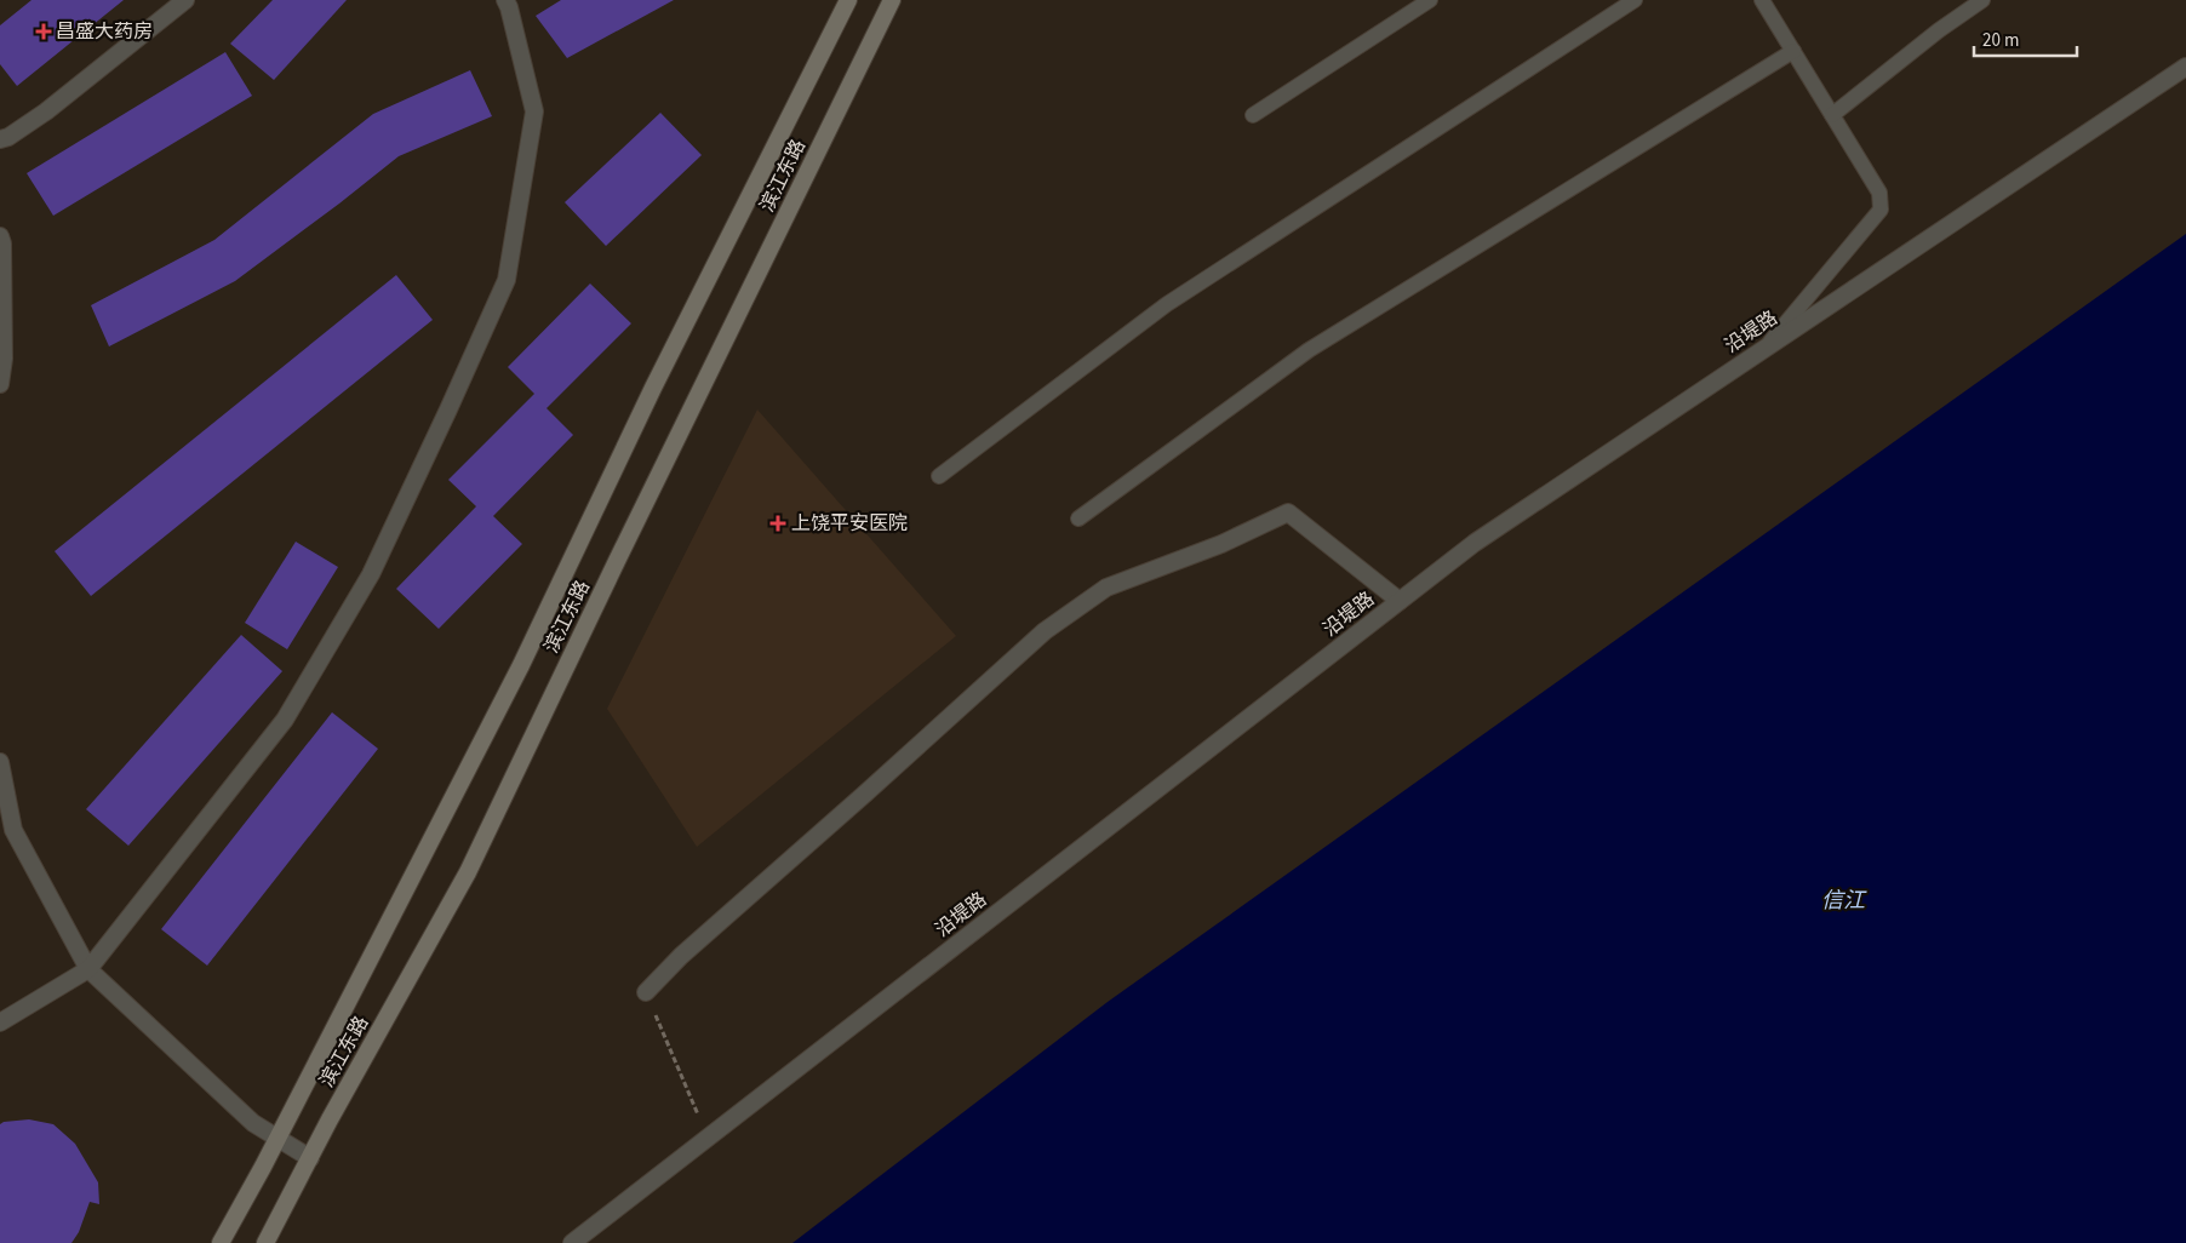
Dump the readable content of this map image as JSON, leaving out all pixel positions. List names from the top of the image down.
{
  "streets": {
    "main road": ["滨江东路"],
    "street": ["沿堤路"]
  },
  "water": ["信江"],
  "places": {
    "health": ["昌盛大药房", "上饶平安医院"]
  },
  "scale_bar": "20 m"
}
